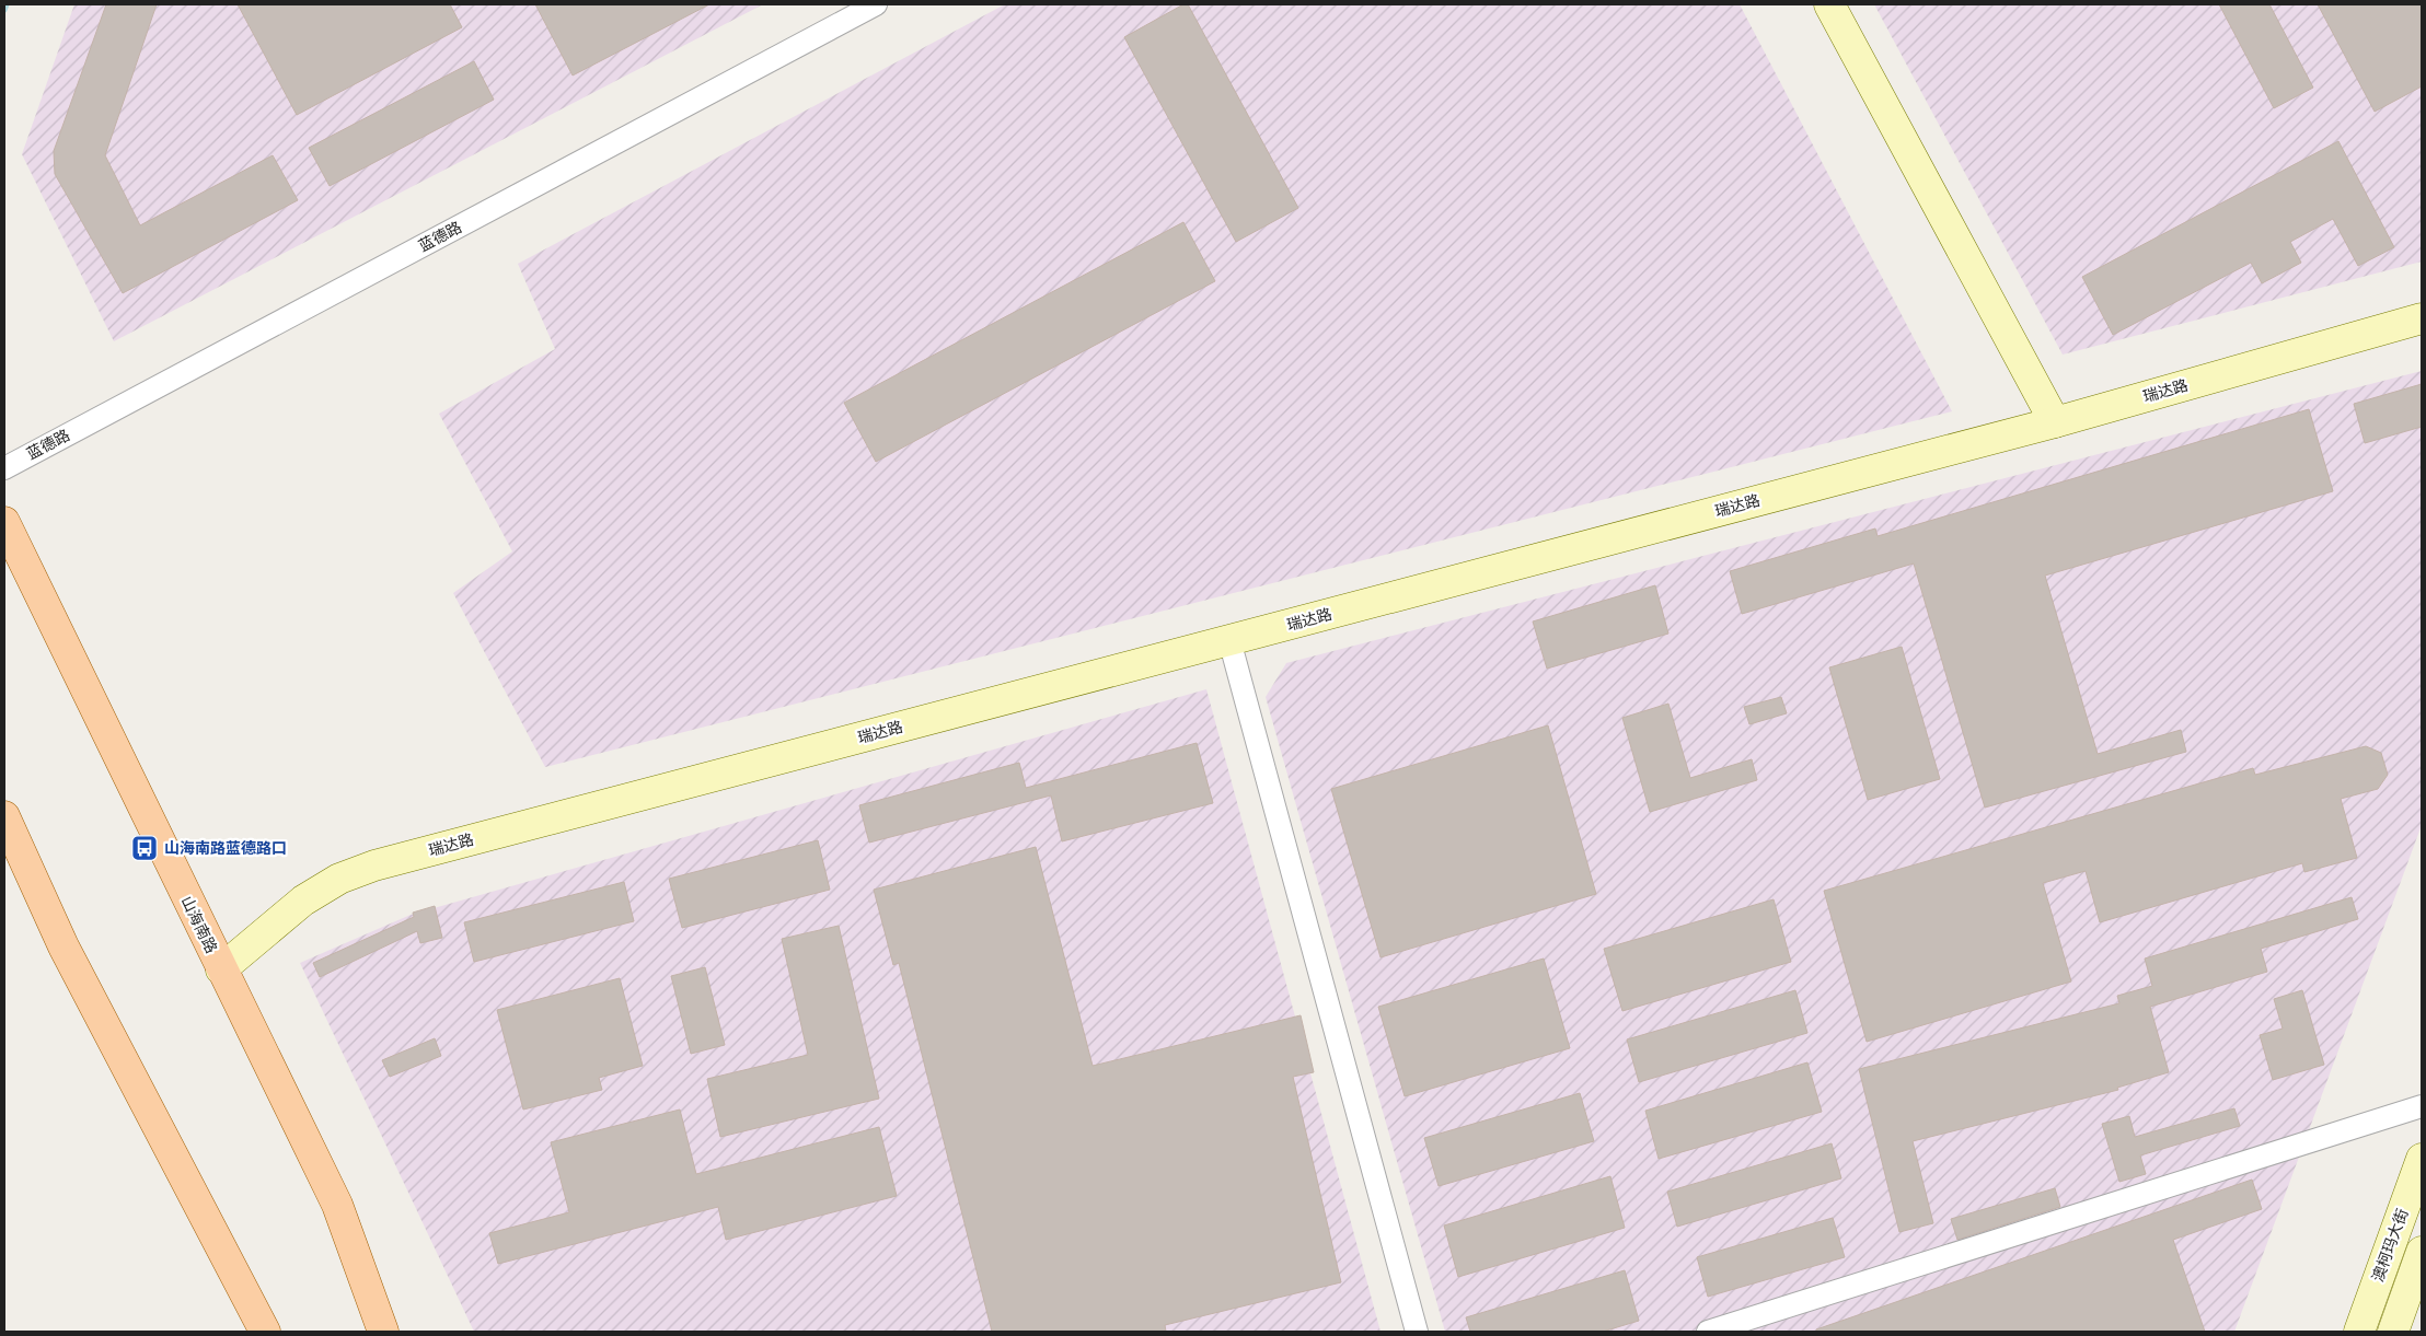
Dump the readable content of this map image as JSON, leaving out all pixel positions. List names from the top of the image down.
{
  "streets": {
    "main road": ["山海南路"],
    "street": ["蓝德路", "瑞达路", "澳柯玛大街"]
  },
  "crossings": [
    ["瑞达路", "山海南路"]
  ],
  "places": {
    "bus stop": ["山海南路蓝德路口"]
  }
}
